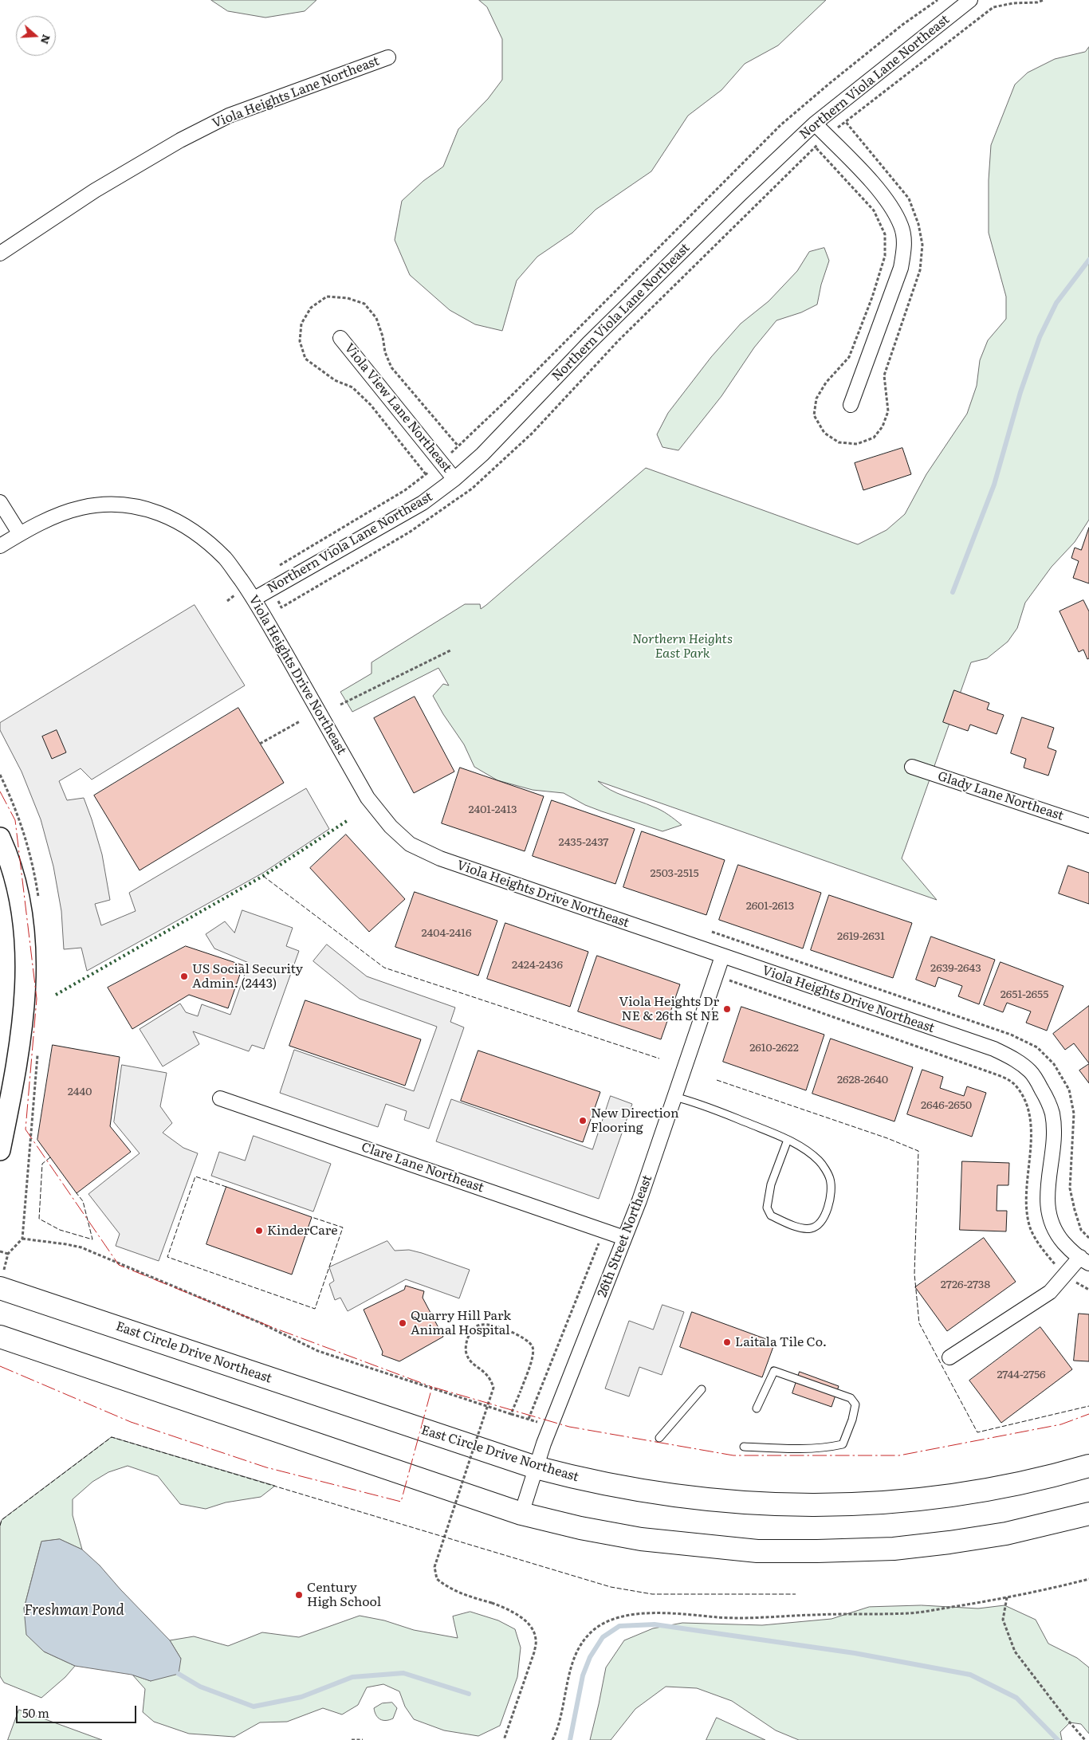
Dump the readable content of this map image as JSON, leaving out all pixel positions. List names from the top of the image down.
{
  "streets": {
    "main road": ["East Circle Drive Northeast"],
    "street": [
      "Northern Viola Lane Northeast",
      "Viola Heights Lane Northeast",
      "Viola View Lane Northeast",
      "Viola Heights Drive Northeast",
      "Glady Lane Northeast",
      "Clare Lane Northeast",
      "26th Street Northeast"
    ]
  },
  "crossings": [
    ["Northern Viola Lane Northeast", "Viola View Lane Northeast"],
    ["Northern Viola Lane Northeast", "Viola Heights Drive Northeast"],
    ["Viola Heights Drive Northeast", "26th Street Northeast"],
    ["Clare Lane Northeast", "26th Street Northeast"],
    ["26th Street Northeast", "East Circle Drive Northeast"]
  ],
  "water": ["Freshman Pond"],
  "parks": ["Northern Heights East Park"],
  "places": [
    "US Social Security Admin. (2443)",
    "Viola Heights Dr NE & 26th St NE",
    "New Direction Flooring",
    "KinderCare",
    "Quarry Hill Park Animal Hospital",
    "Laitala Tile Co.",
    "Century High School"
  ],
  "house_numbers": [
    "2401-2413",
    "2435-2437",
    "2503-2515",
    "2601-2613",
    "2404-2416",
    "2619-2631",
    "2424-2436",
    "2639-2643",
    "2651-2655",
    "2610-2622",
    "2628-2640",
    "2440",
    "2646-2650",
    "2726-2738",
    "2744-2756"
  ],
  "scale_bar": "50 m",
  "north": "right"
}
